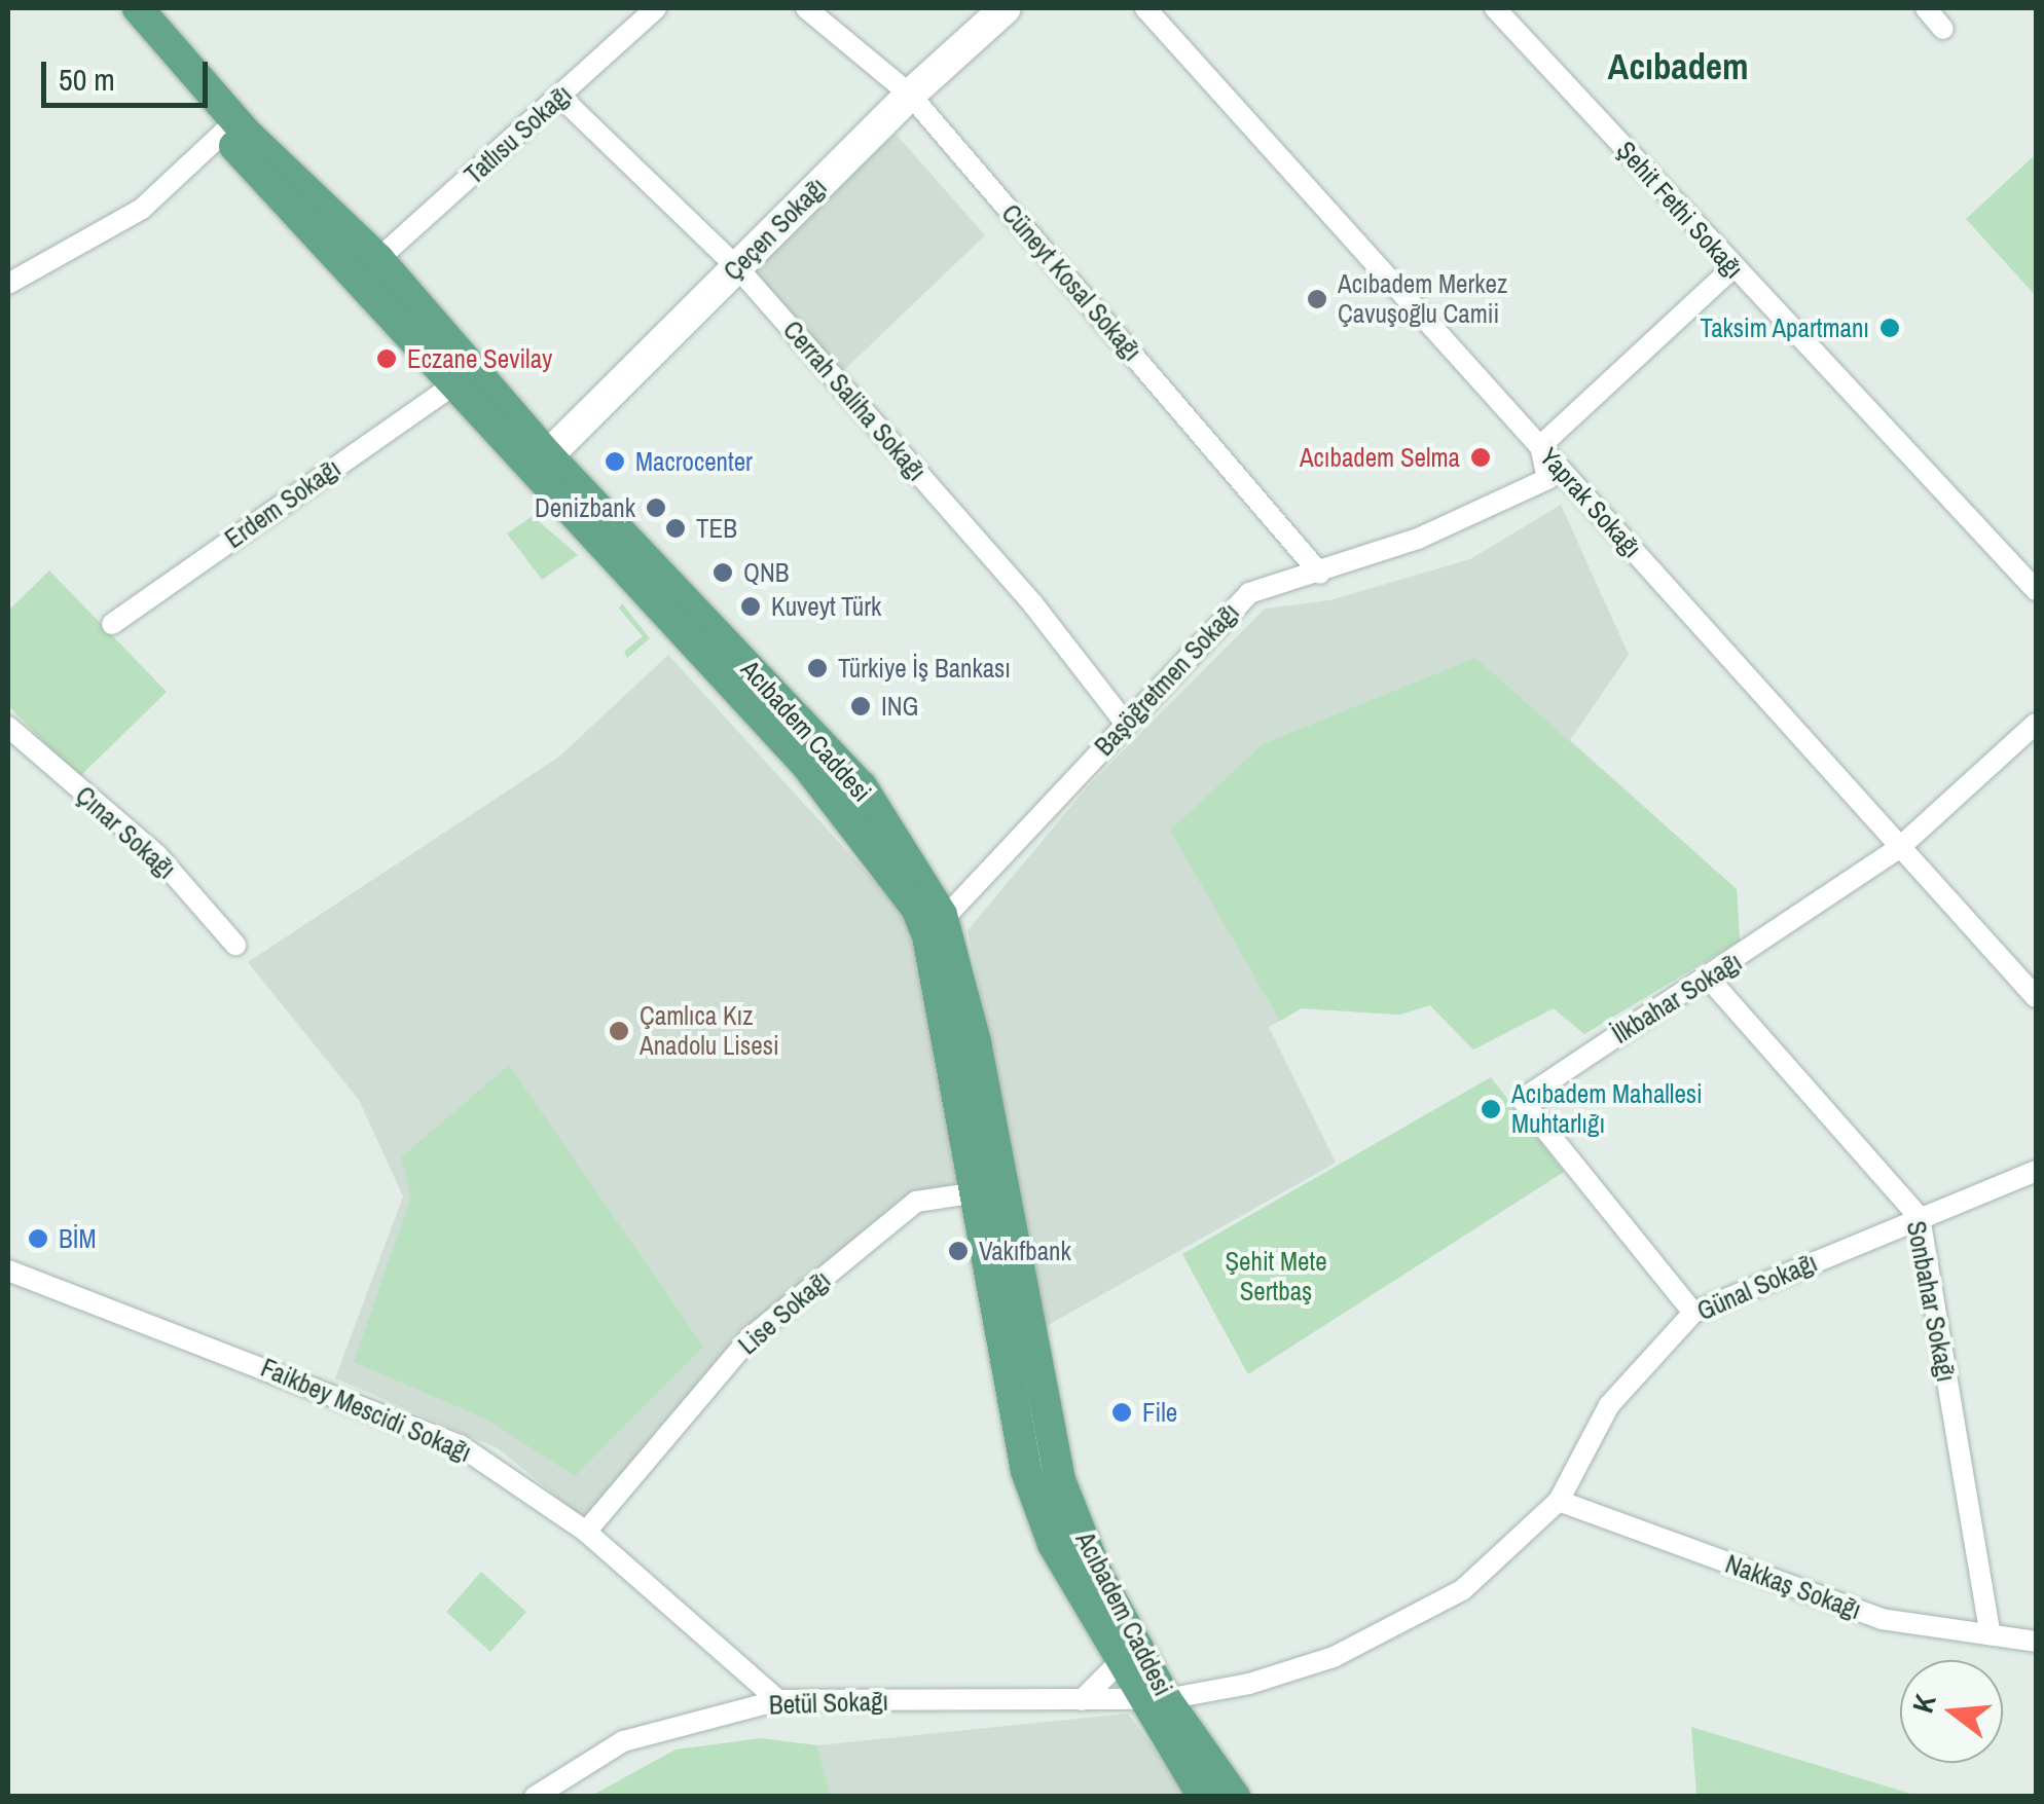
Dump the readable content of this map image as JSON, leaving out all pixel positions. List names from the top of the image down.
{
  "streets": {
    "main road": ["Çeçen Sokağı", "Acıbadem Caddesi"],
    "street": [
      "Tatlısu Sokağı",
      "Şehit Fethi Sokağı",
      "Cüneyt Kosal Sokağı",
      "Cerrah Saliha Sokağı",
      "Yaprak Sokağı",
      "Erdem Sokağı",
      "Başöğretmen Sokağı",
      "Çınar Sokağı",
      "İlkbahar Sokağı",
      "Günal Sokağı",
      "Sonbahar Sokağı",
      "Lise Sokağı",
      "Faikbey Mescidi Sokağı",
      "Nakkaş Sokağı",
      "Betül Sokağı"
    ]
  },
  "crossings": [
    ["Tatlısu Sokağı", "Cerrah Saliha Sokağı"],
    ["Tatlısu Sokağı", "Acıbadem Caddesi"],
    ["Çeçen Sokağı", "Cüneyt Kosal Sokağı"],
    ["Çeçen Sokağı", "Cerrah Saliha Sokağı"],
    ["Çeçen Sokağı", "Acıbadem Caddesi"],
    ["Cüneyt Kosal Sokağı", "Başöğretmen Sokağı"],
    ["Cerrah Saliha Sokağı", "Başöğretmen Sokağı"],
    ["Yaprak Sokağı", "Başöğretmen Sokağı"],
    ["Yaprak Sokağı", "İlkbahar Sokağı"],
    ["Erdem Sokağı", "Acıbadem Caddesi"],
    ["Başöğretmen Sokağı", "Acıbadem Caddesi"],
    ["Acıbadem Caddesi", "Günal Sokağı"],
    ["Acıbadem Caddesi", "Lise Sokağı"],
    ["Acıbadem Caddesi", "Betül Sokağı"],
    ["İlkbahar Sokağı", "Günal Sokağı"],
    ["İlkbahar Sokağı", "Sonbahar Sokağı"],
    ["Günal Sokağı", "Sonbahar Sokağı"],
    ["Günal Sokağı", "Nakkaş Sokağı"],
    ["Günal Sokağı", "Betül Sokağı"],
    ["Sonbahar Sokağı", "Nakkaş Sokağı"],
    ["Lise Sokağı", "Faikbey Mescidi Sokağı"],
    ["Faikbey Mescidi Sokağı", "Betül Sokağı"]
  ],
  "districts": ["Acıbadem"],
  "parks": ["Şehit Mete Sertbaş"],
  "places": [
    "Acıbadem Merkez Çavuşoğlu Camii",
    "Taksim Apartmanı",
    "Eczane Sevilay",
    "Acıbadem Selma",
    "Macrocenter",
    "Denizbank",
    "TEB",
    "QNB",
    "Kuveyt Türk",
    "Türkiye İş Bankası",
    "ING",
    "Çamlıca Kız Anadolu Lisesi",
    "Acıbadem Mahallesi Muhtarlığı",
    "BİM",
    "Vakıfbank",
    "File"
  ],
  "scale_bar": "50 m",
  "north": "left"
}
